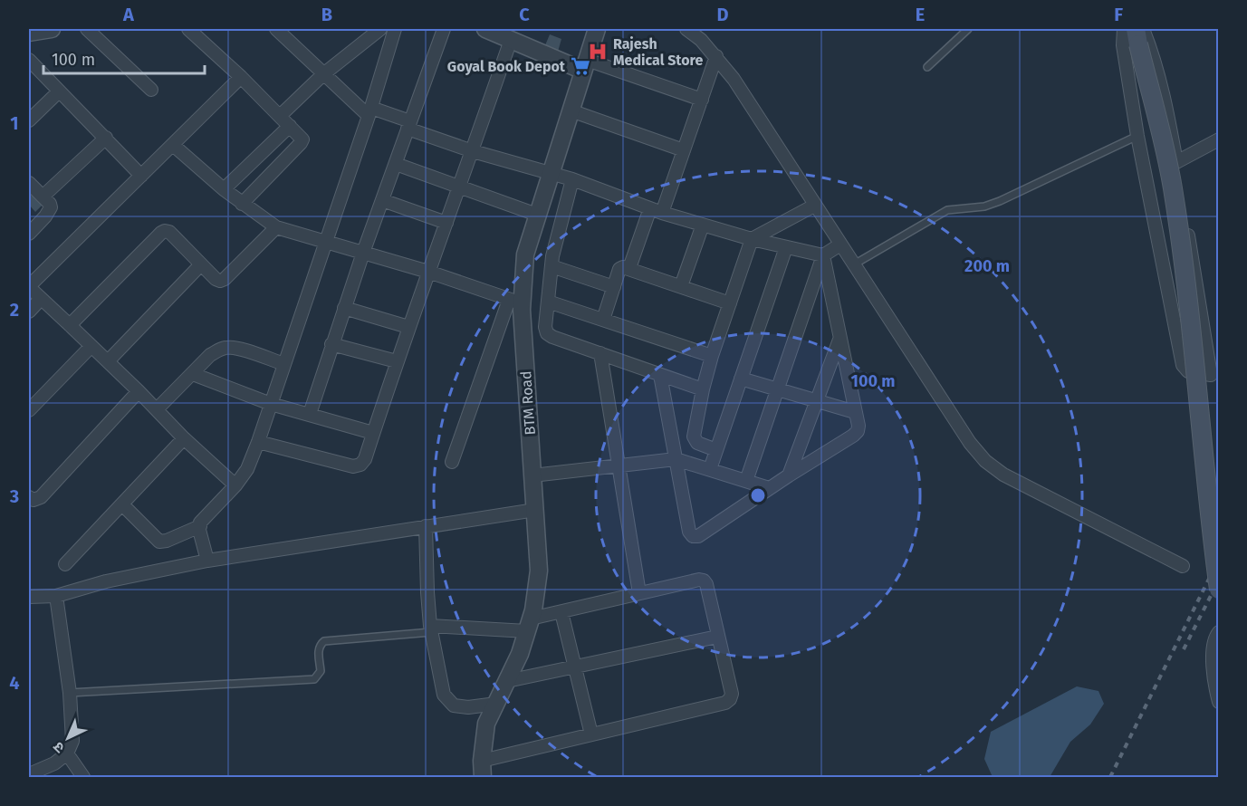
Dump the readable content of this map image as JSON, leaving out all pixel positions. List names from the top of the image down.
{
  "streets": {
    "street": ["BTM Road"]
  },
  "places": {
    "hospital": ["Rajesh Medical Store"],
    "supermarket": ["Goyal Book Depot"]
  },
  "scale_bar": "100 m",
  "north": "bottom left",
  "grid": {
    "columns": [
      "A",
      "B",
      "C",
      "D",
      "E",
      "F"
    ],
    "rows": [
      "1",
      "2",
      "3",
      "4"
    ]
  },
  "rings": ["200 m", "100 m"]
}
